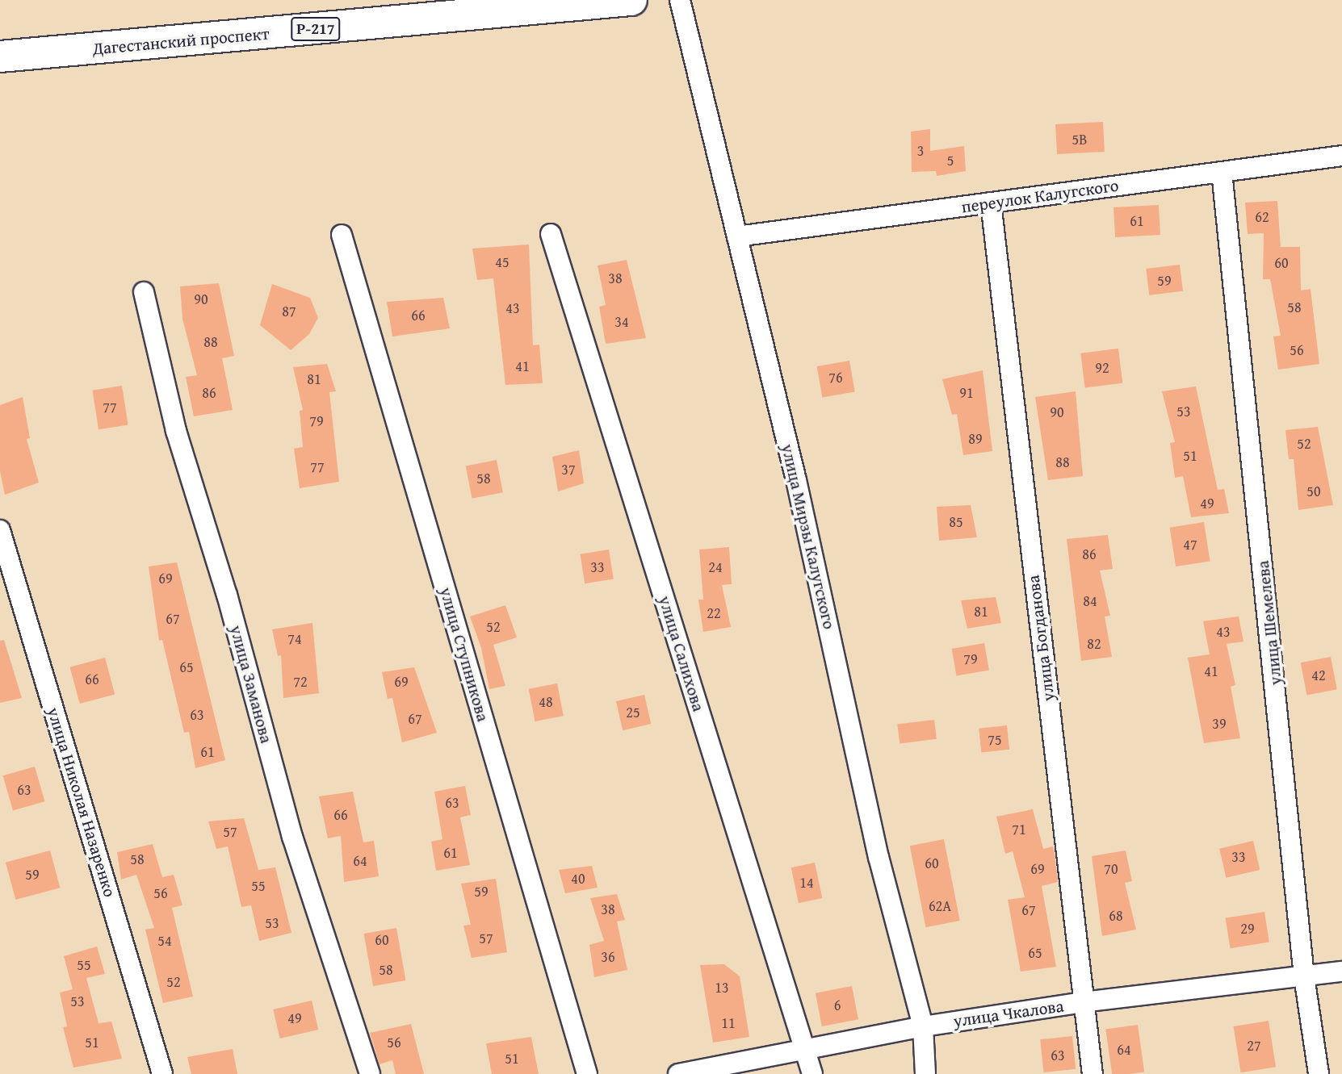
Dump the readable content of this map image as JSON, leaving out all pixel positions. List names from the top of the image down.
{
  "streets": {
    "highway": ["Р-217", "Дагестанский проспект"],
    "street": [
      "переулок Калугского",
      "улица Мирзы Калугского",
      "улица Шемелева",
      "улица Богданова",
      "улица Салихова",
      "улица Ступникова",
      "улица Заманова",
      "улица Николая Назаренко",
      "улица Чкалова"
    ]
  },
  "crossings": [
    ["переулок Калугского", "улица Мирзы Калугского"],
    ["переулок Калугского", "улица Шемелева"],
    ["переулок Калугского", "улица Богданова"],
    ["улица Мирзы Калугского", "улица Чкалова"],
    ["улица Шемелева", "улица Чкалова"],
    ["улица Богданова", "улица Чкалова"],
    ["улица Салихова", "улица Чкалова"]
  ],
  "house_numbers": [
    "5В",
    "3",
    "5",
    "62",
    "61",
    "45",
    "60",
    "38",
    "59",
    "90",
    "58",
    "43",
    "87",
    "66",
    "34",
    "88",
    "56",
    "41",
    "92",
    "76",
    "81",
    "86",
    "91",
    "77",
    "53",
    "90",
    "79",
    "89",
    "52",
    "51",
    "88",
    "77",
    "37",
    "58",
    "50",
    "49",
    "85",
    "47",
    "86",
    "33",
    "24",
    "69",
    "84",
    "81",
    "22",
    "67",
    "52",
    "43",
    "74",
    "82",
    "79",
    "65",
    "41",
    "42",
    "66",
    "72",
    "69",
    "48",
    "25",
    "63",
    "67",
    "39",
    "75",
    "61",
    "63",
    "63",
    "66",
    "71",
    "57",
    "61",
    "33",
    "58",
    "64",
    "60",
    "69",
    "70",
    "59",
    "40",
    "14",
    "55",
    "59",
    "56",
    "62А",
    "38",
    "67",
    "68",
    "53",
    "29",
    "57",
    "60",
    "54",
    "65",
    "36",
    "55",
    "58",
    "52",
    "13",
    "53",
    "6",
    "49",
    "11",
    "51",
    "56",
    "27",
    "64",
    "63",
    "51"
  ]
}
